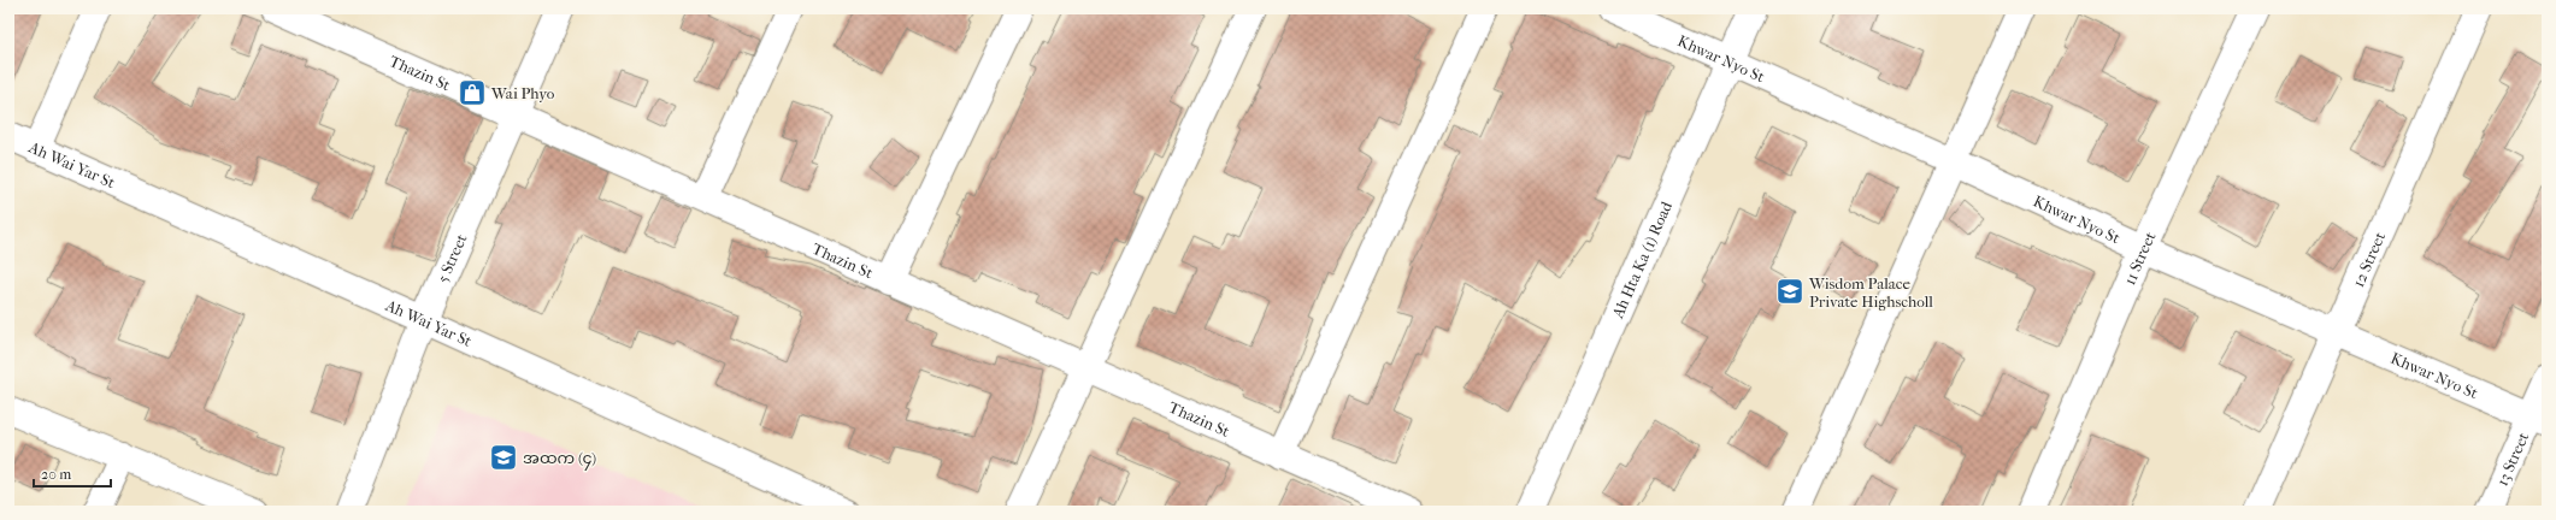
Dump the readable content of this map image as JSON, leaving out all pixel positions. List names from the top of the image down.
{
  "streets": {
    "street": [
      "Khwar Nyo St",
      "Thazin St",
      "Ah Wai Yar St",
      "5 Street",
      "11 Street",
      "Ah Hta Ka (1) Road",
      "12 Street",
      "13 Street"
    ]
  },
  "crossings": [
    ["Khwar Nyo St", "11 Street"],
    ["Khwar Nyo St", "Ah Hta Ka (1) Road"],
    ["Khwar Nyo St", "12 Street"],
    ["Khwar Nyo St", "13 Street"],
    ["Thazin St", "5 Street"],
    ["Ah Wai Yar St", "5 Street"]
  ],
  "places": {
    "shop": ["Wai Phyo"],
    "school or university": ["Wisdom Palace Private Highscholl", "အထက (၄)"]
  },
  "scale_bar": "20 m"
}
